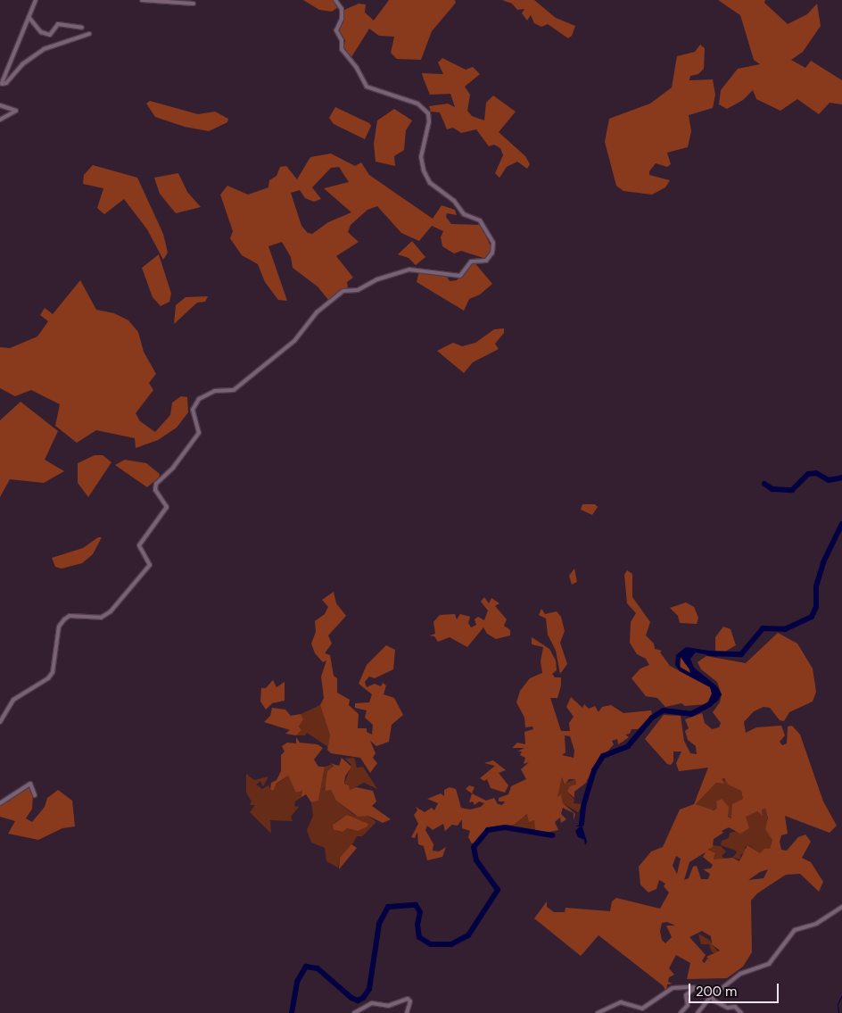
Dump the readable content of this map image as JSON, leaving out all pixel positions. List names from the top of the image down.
{
  "scale_bar": "200 m"
}
